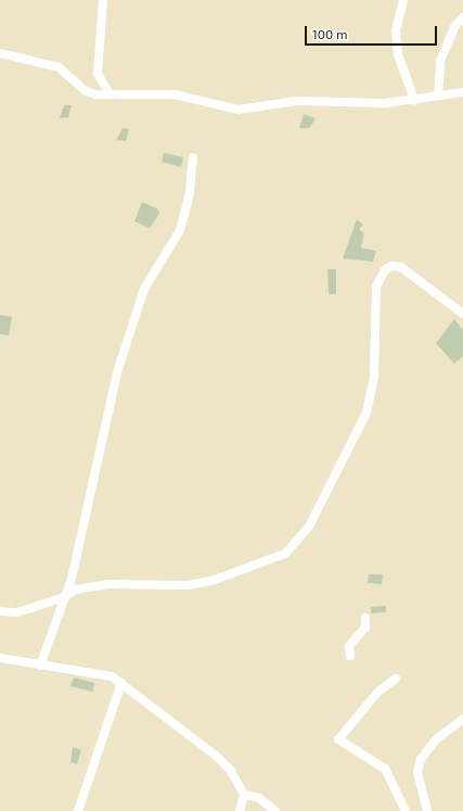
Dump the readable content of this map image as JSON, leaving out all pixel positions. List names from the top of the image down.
{
  "scale_bar": "100 m"
}
